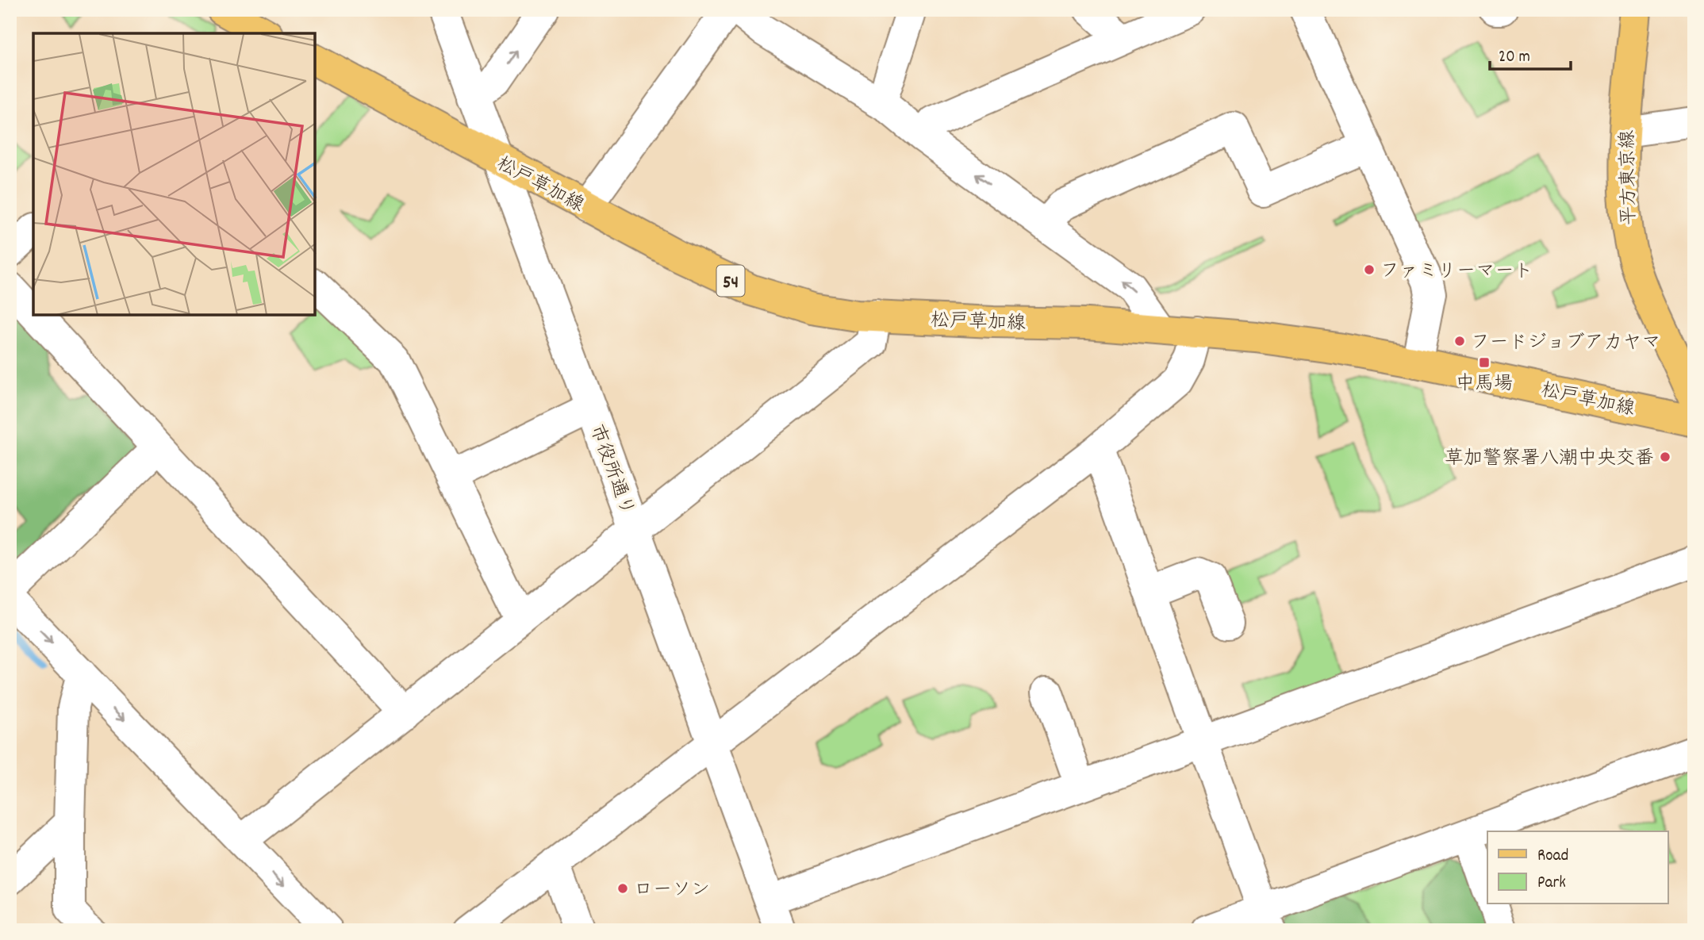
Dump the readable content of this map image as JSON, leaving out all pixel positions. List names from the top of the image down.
{
  "streets": {
    "main road": ["平方東京線", "松戸草加線", "54"],
    "street": ["市役所通り"]
  },
  "crossings": [
    ["松戸草加線", "市役所通り"]
  ],
  "places": {
    "other": [
      "ファミリーマート",
      "フードジョブアカヤマ",
      "草加警察署八潮中央交番",
      "ローソン"
    ],
    "transit": ["中馬場"]
  },
  "legend": ["Road", "Park"],
  "scale_bar": "20 m"
}
